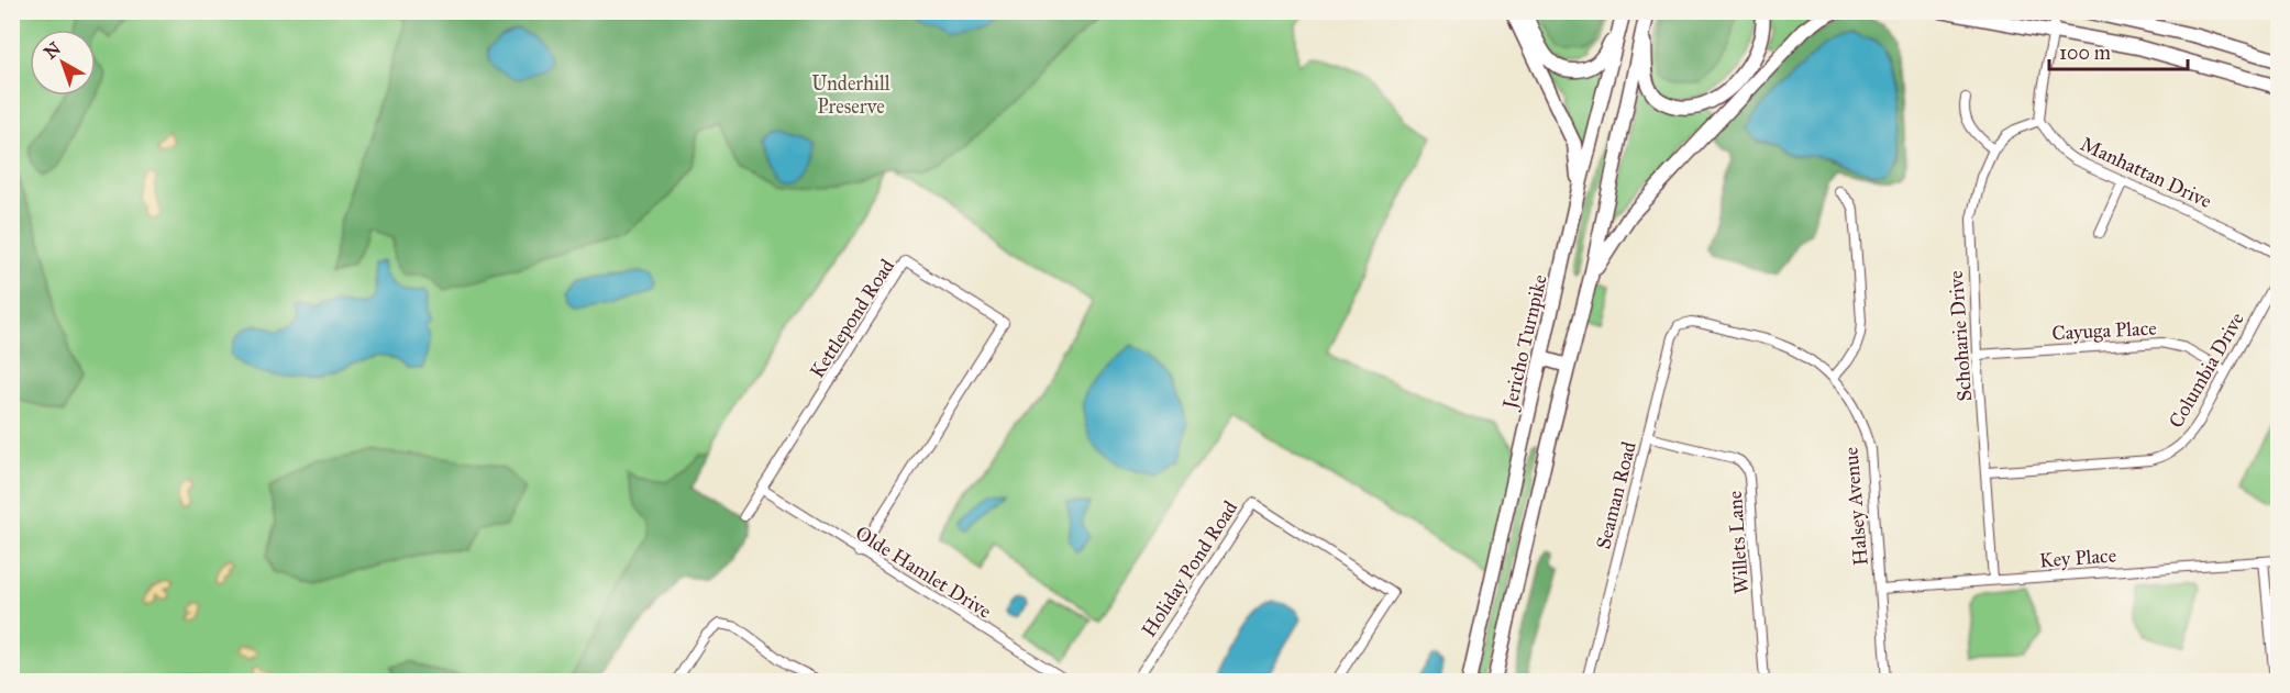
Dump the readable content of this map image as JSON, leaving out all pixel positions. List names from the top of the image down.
{
  "streets": {
    "main road": ["Jericho Turnpike"],
    "street": [
      "Manhattan Drive",
      "Kettlepond Road",
      "Cayuga Place",
      "Schoharie Drive",
      "Columbia Drive",
      "Seaman Road",
      "Halsey Avenue",
      "Willets Lane",
      "Key Place",
      "Holiday Pond Road",
      "Olde Hamlet Drive"
    ]
  },
  "crossings": [
    ["Manhattan Drive", "Schoharie Drive"],
    ["Kettlepond Road", "Olde Hamlet Drive"],
    ["Cayuga Place", "Schoharie Drive"],
    ["Cayuga Place", "Columbia Drive"],
    ["Schoharie Drive", "Columbia Drive"],
    ["Schoharie Drive", "Key Place"],
    ["Seaman Road", "Halsey Avenue"],
    ["Seaman Road", "Willets Lane"],
    ["Halsey Avenue", "Key Place"]
  ],
  "parks": ["Underhill Preserve"],
  "scale_bar": "100 m",
  "north": "top left"
}
